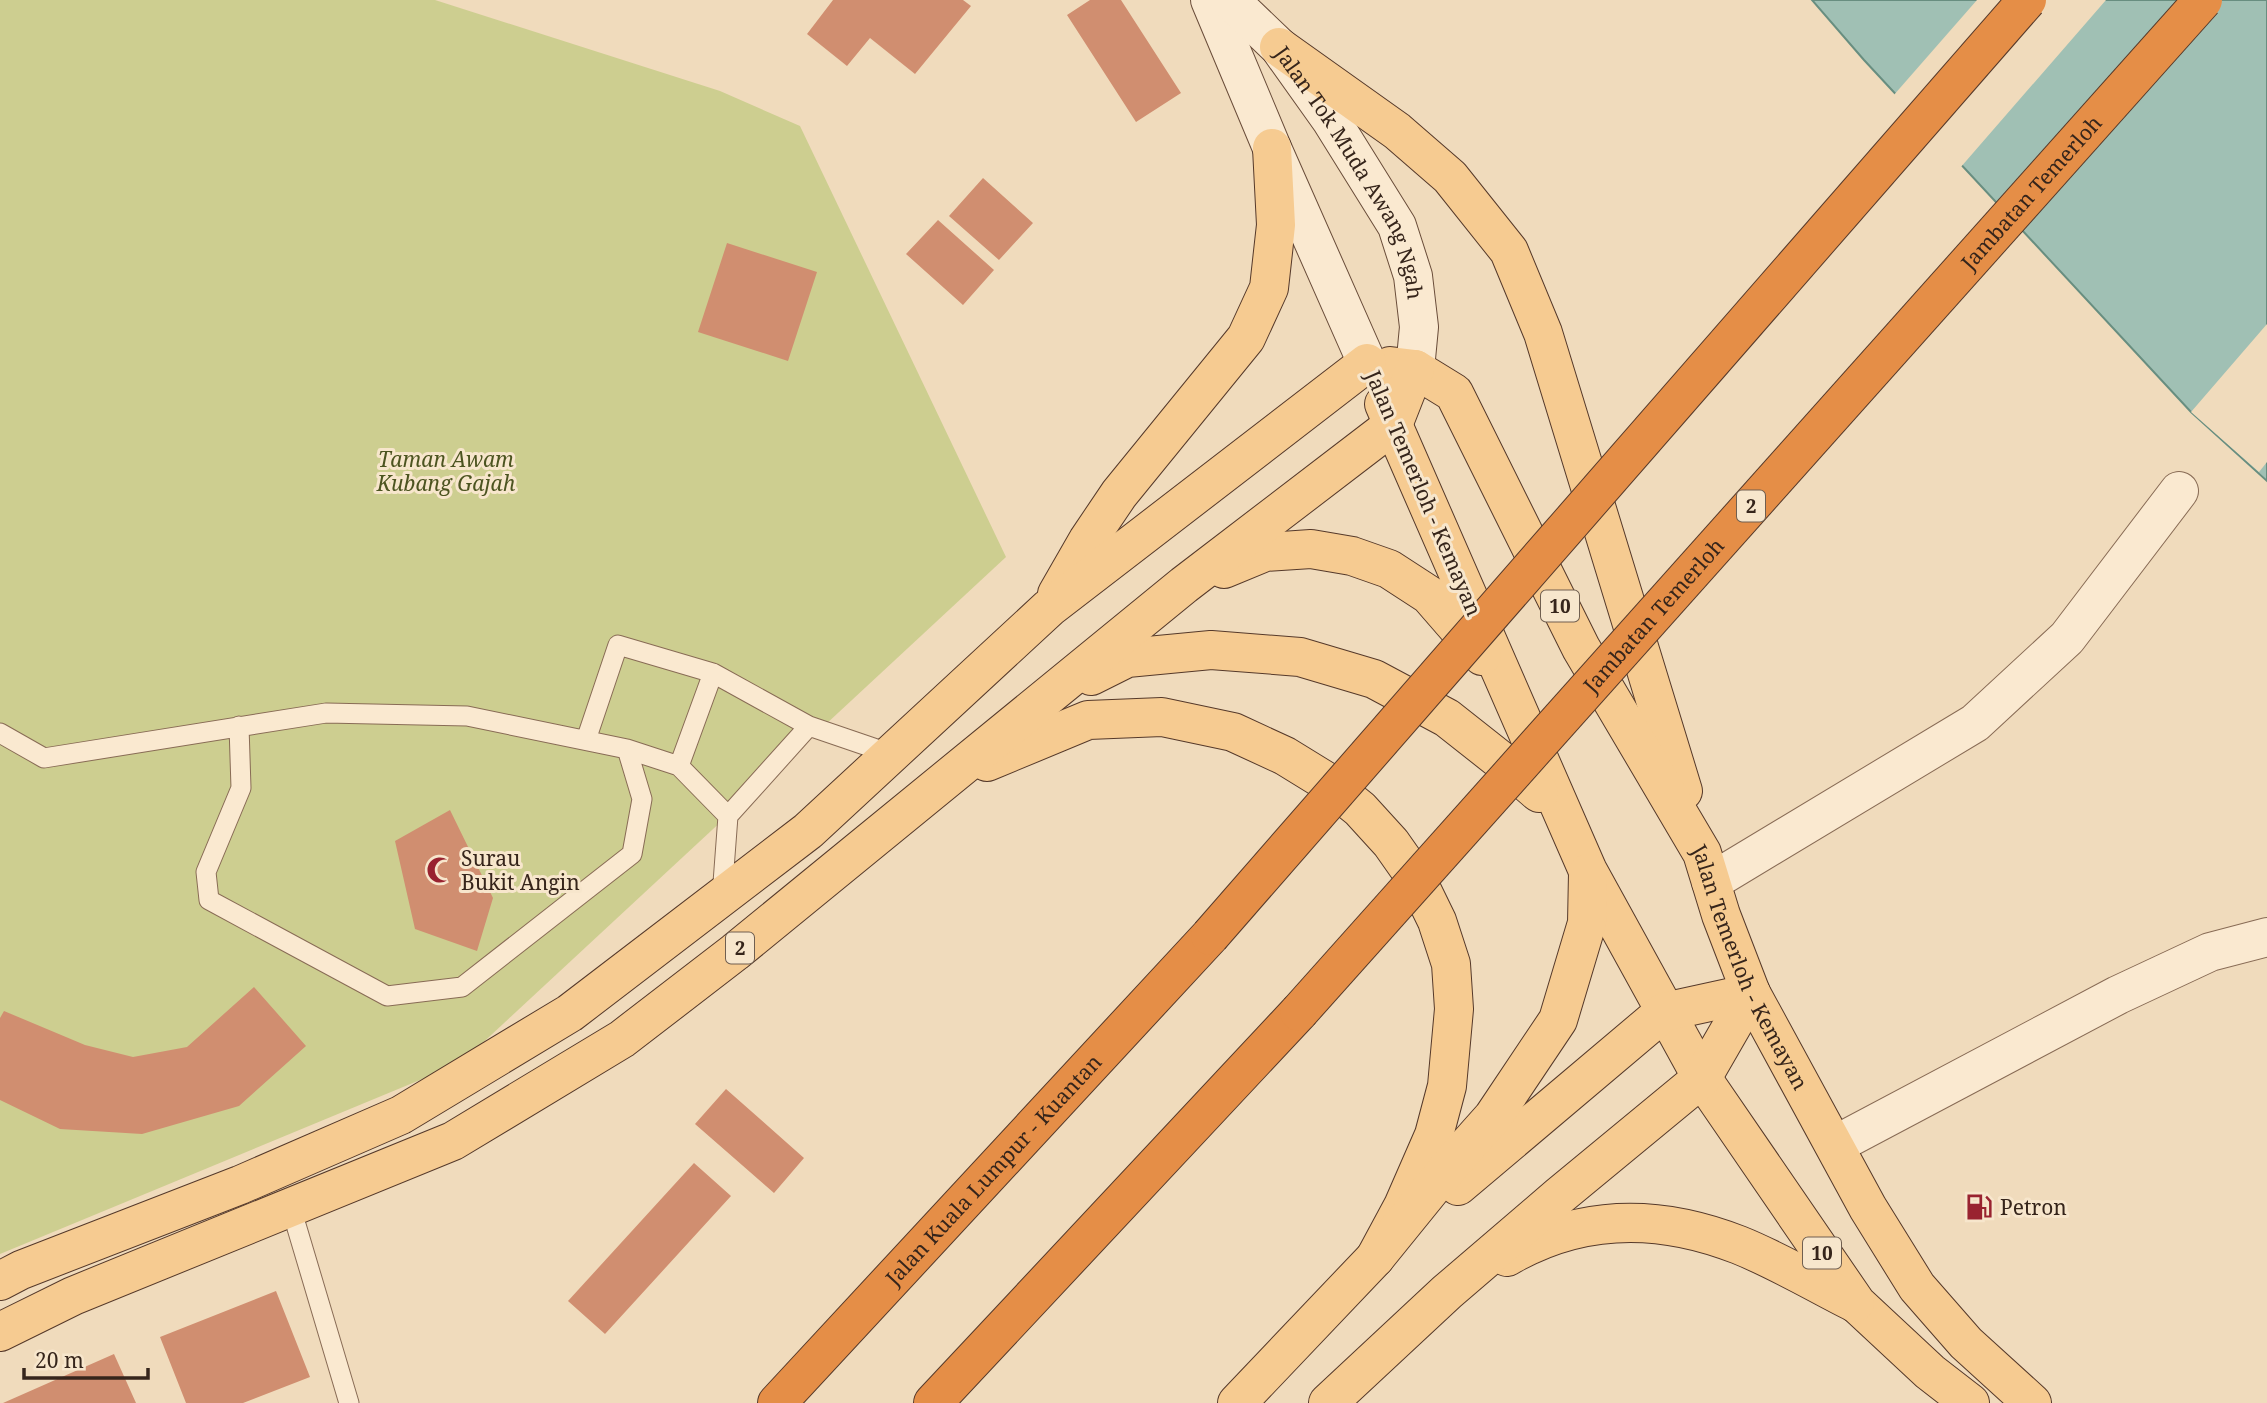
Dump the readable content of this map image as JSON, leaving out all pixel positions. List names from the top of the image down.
{
  "streets": {
    "highway": ["Jambatan Temerloh", "2", "Jalan Kuala Lumpur - Kuantan"],
    "main road": ["Jalan Temerloh - Kemayan", "10"],
    "street": ["Jalan Tok Muda Awang Ngah"]
  },
  "crossings": [
    ["Jalan Tok Muda Awang Ngah", "Jalan Temerloh - Kemayan"],
    ["Jalan Temerloh - Kemayan", "2"]
  ],
  "parks": ["Taman Awam Kubang Gajah"],
  "places": {
    "mosque": ["Surau Bukit Angin"],
    "fuel station": ["Petron"]
  },
  "scale_bar": "20 m"
}
